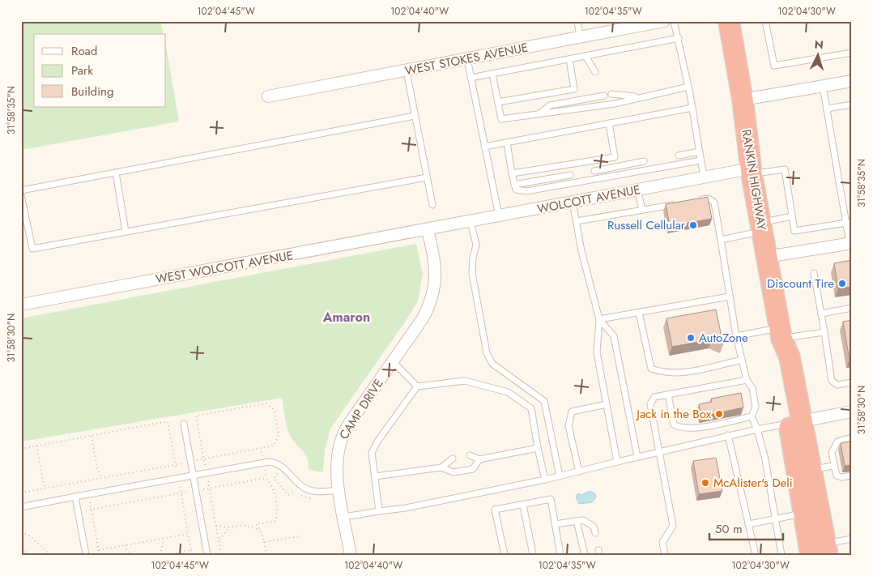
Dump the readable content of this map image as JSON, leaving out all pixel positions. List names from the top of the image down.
{
  "streets": {
    "highway": ["RANKIN HIGHWAY"],
    "street": [
      "WEST STOKES AVENUE",
      "WOLCOTT AVENUE",
      "WEST WOLCOTT AVENUE",
      "CAMP DRIVE"
    ]
  },
  "crossings": [
    ["RANKIN HIGHWAY", "WOLCOTT AVENUE"],
    ["WOLCOTT AVENUE", "WEST WOLCOTT AVENUE"],
    ["WOLCOTT AVENUE", "CAMP DRIVE"],
    ["WEST WOLCOTT AVENUE", "CAMP DRIVE"]
  ],
  "districts": ["Amaron"],
  "places": [
    "Russell Cellular",
    "Discount Tire",
    "AutoZone",
    "Jack in the Box",
    "McAlister's Deli"
  ],
  "legend": ["Road", "Park", "Building"],
  "scale_bar": "50 m",
  "north": "top",
  "coordinates": [
    "102°04'45\"W",
    "102°04'40\"W",
    "102°04'35\"W",
    "102°04'30\"W",
    "31°58'35\"N",
    "31°58'30\"N"
  ]
}
